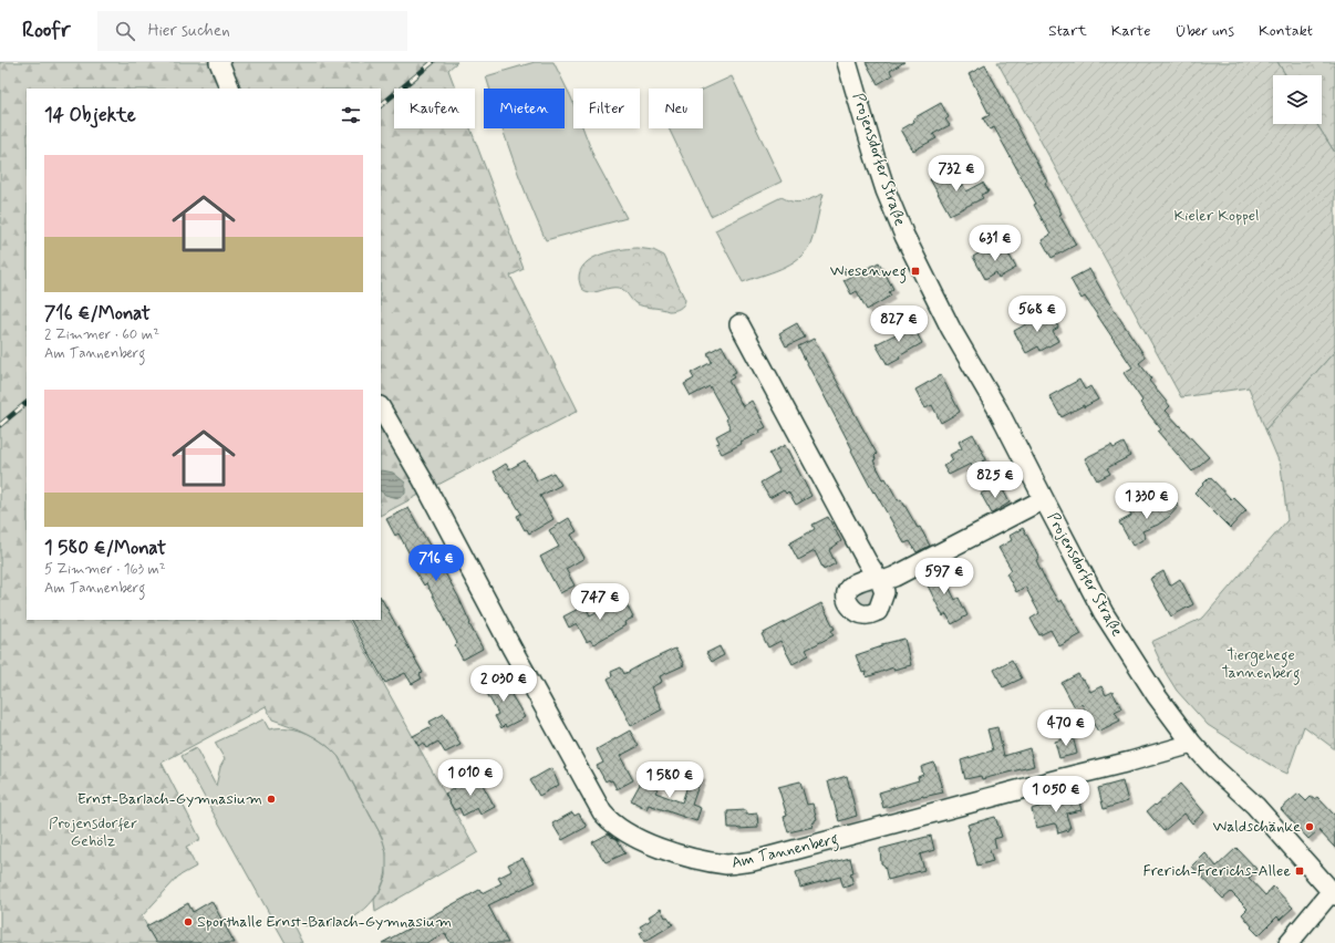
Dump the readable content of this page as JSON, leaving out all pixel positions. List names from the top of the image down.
{
  "streets": {
    "street": ["Projensdorfer Straße", "Am Tannenberg"]
  },
  "crossings": [
    ["Projensdorfer Straße", "Am Tannenberg"]
  ],
  "parks": ["Kieler Koppel", "Tiergehege Tannenberg", "Projensdorfer Gehölz"],
  "places": {
    "transit": ["Wiesenweg", "Frerich-Frerichs-Allee"],
    "other": ["Ernst-Barlach-Gymnasium", "Waldschänke", "Sporthalle Ernst-Barlach-Gymnasium"]
  },
  "page": {
    "header": "Roofr",
    "search": "Hier suchen",
    "nav": [
      "Start",
      "Karte",
      "Über uns",
      "Kontakt"
    ],
    "chip": [
      "Kaufen",
      "Mieten",
      "Filter",
      "Neu"
    ],
    "heading": "14 Objekte",
    "list": [
      {
        "name": "716 €/Monat",
        "note": "2 Zimmer · 60 m² · Am Tannenberg"
      },
      {
        "name": "1 580 €/Monat",
        "note": "5 Zimmer · 163 m² · Am Tannenberg"
      }
    ],
    "price": [
      "732 €",
      "631 €",
      "568 €",
      "827 €",
      "825 €",
      "1 330 €",
      "716 €",
      "597 €",
      "747 €",
      "2 030 €",
      "470 €",
      "1 010 €",
      "1 580 €",
      "1 050 €"
    ]
  }
}
